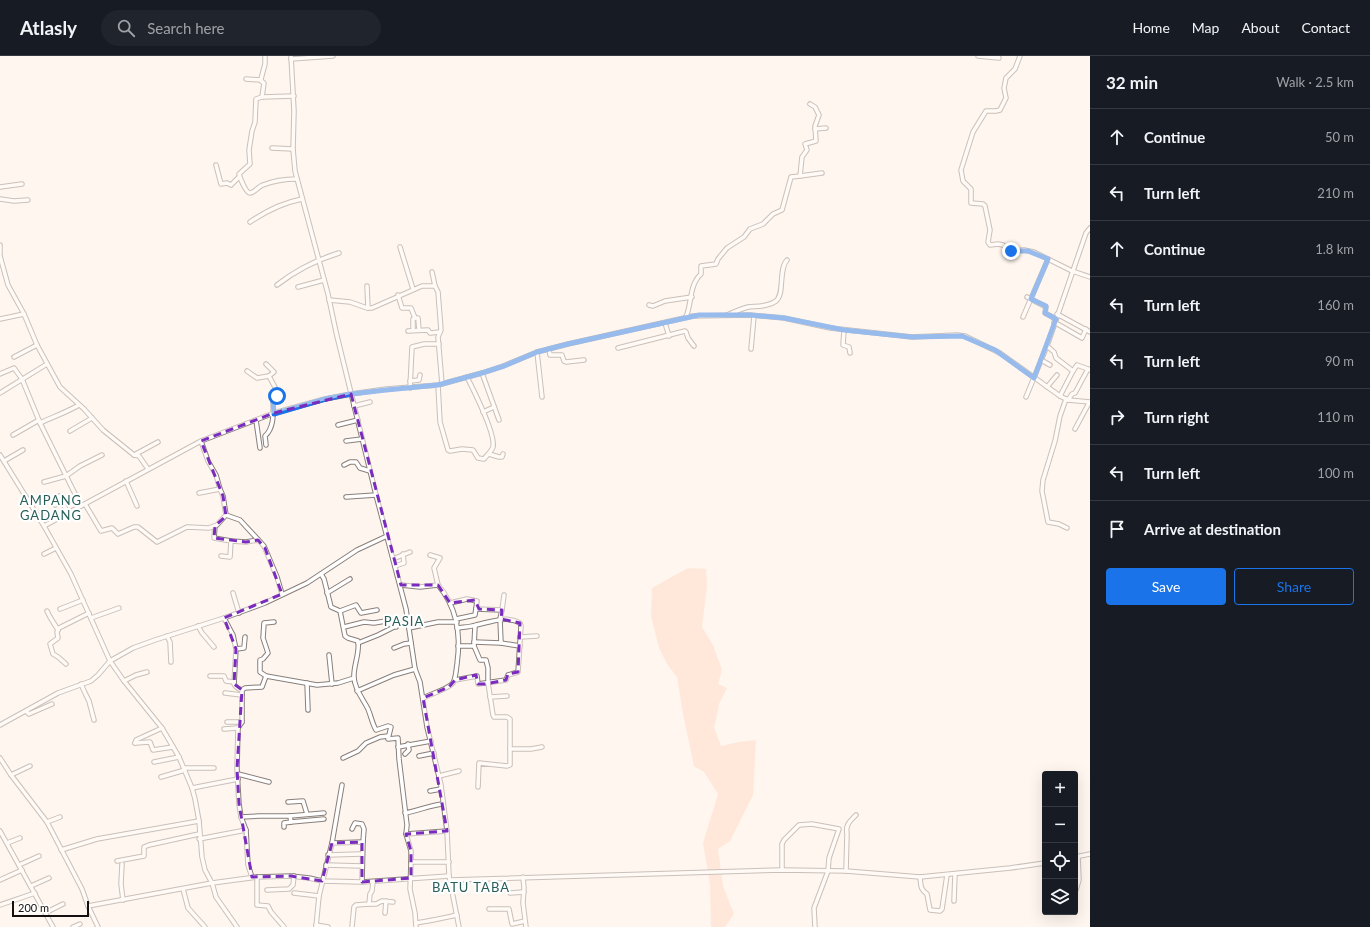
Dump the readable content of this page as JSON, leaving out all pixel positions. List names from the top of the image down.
{
  "districts": ["AMPANG GADANG", "PASIA", "BATU TABA"],
  "scale_bar": "200 m",
  "page": {
    "header": "Atlasly",
    "search": "Search here",
    "nav": [
      "Home",
      "Map",
      "About",
      "Contact"
    ],
    "heading": ["32 min", "Walk · 2.5 km"],
    "list": [
      ["Continue", "50 m"],
      ["Turn left", "210 m"],
      ["Continue", "1.8 km"],
      ["Turn left", "160 m"],
      ["Turn left", "90 m"],
      ["Turn right", "110 m"],
      ["Turn left", "100 m"],
      "Arrive at destination"
    ],
    "buttons": ["Save", "Share"],
    "map_buttons": ["+", "−"],
    "scale": "200 m"
  }
}
